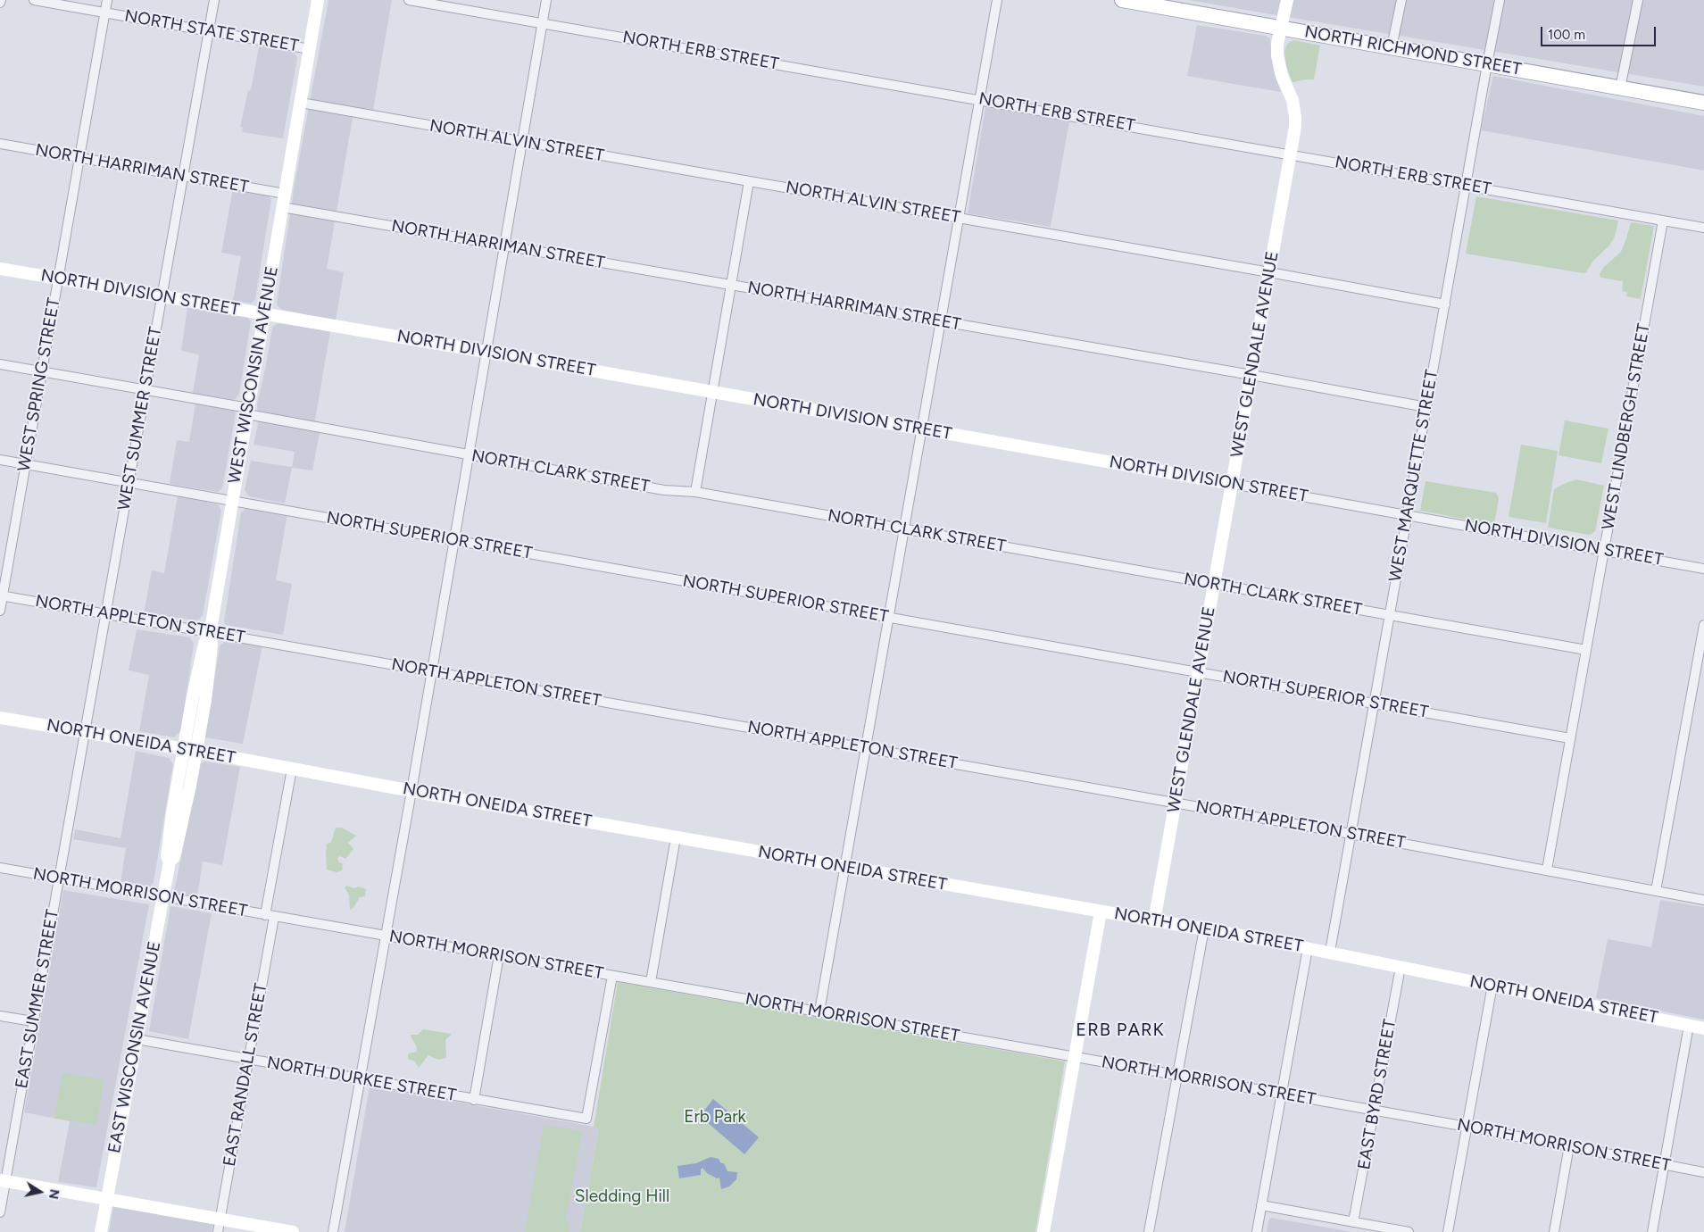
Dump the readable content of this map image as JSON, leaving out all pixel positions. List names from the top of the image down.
{
  "streets": {
    "main road": [
      "NORTH RICHMOND STREET",
      "NORTH DIVISION STREET",
      "WEST GLENDALE AVENUE",
      "WEST WISCONSIN AVENUE",
      "NORTH ONEIDA STREET",
      "EAST WISCONSIN AVENUE"
    ],
    "street": [
      "NORTH STATE STREET",
      "NORTH ERB STREET",
      "NORTH ALVIN STREET",
      "NORTH HARRIMAN STREET",
      "WEST SPRING STREET",
      "WEST SUMMER STREET",
      "WEST LINDBERGH STREET",
      "NORTH CLARK STREET",
      "WEST MARQUETTE STREET",
      "NORTH SUPERIOR STREET",
      "NORTH APPLETON STREET",
      "NORTH MORRISON STREET",
      "EAST SUMMER STREET",
      "EAST RANDALL STREET",
      "NORTH DURKEE STREET",
      "EAST BYRD STREET"
    ]
  },
  "crossings": [
    ["NORTH STATE STREET", "WEST WISCONSIN AVENUE"],
    ["NORTH STATE STREET", "WEST SPRING STREET"],
    ["NORTH STATE STREET", "WEST SUMMER STREET"],
    ["NORTH ERB STREET", "WEST GLENDALE AVENUE"],
    ["NORTH ERB STREET", "WEST LINDBERGH STREET"],
    ["NORTH ERB STREET", "WEST MARQUETTE STREET"],
    ["NORTH RICHMOND STREET", "WEST GLENDALE AVENUE"],
    ["NORTH RICHMOND STREET", "WEST MARQUETTE STREET"],
    ["NORTH ALVIN STREET", "WEST GLENDALE AVENUE"],
    ["NORTH ALVIN STREET", "WEST WISCONSIN AVENUE"],
    ["NORTH ALVIN STREET", "WEST MARQUETTE STREET"],
    ["NORTH HARRIMAN STREET", "WEST GLENDALE AVENUE"],
    ["NORTH HARRIMAN STREET", "WEST WISCONSIN AVENUE"],
    ["NORTH HARRIMAN STREET", "WEST SPRING STREET"],
    ["NORTH HARRIMAN STREET", "WEST SUMMER STREET"],
    ["NORTH HARRIMAN STREET", "WEST MARQUETTE STREET"],
    ["NORTH DIVISION STREET", "WEST GLENDALE AVENUE"],
    ["NORTH DIVISION STREET", "WEST WISCONSIN AVENUE"],
    ["NORTH DIVISION STREET", "WEST SPRING STREET"],
    ["NORTH DIVISION STREET", "WEST SUMMER STREET"],
    ["NORTH DIVISION STREET", "WEST LINDBERGH STREET"],
    ["NORTH DIVISION STREET", "WEST MARQUETTE STREET"],
    ["WEST GLENDALE AVENUE", "NORTH CLARK STREET"],
    ["WEST GLENDALE AVENUE", "NORTH SUPERIOR STREET"],
    ["WEST GLENDALE AVENUE", "NORTH APPLETON STREET"],
    ["WEST GLENDALE AVENUE", "NORTH ONEIDA STREET"],
    ["WEST WISCONSIN AVENUE", "NORTH CLARK STREET"],
    ["WEST WISCONSIN AVENUE", "NORTH SUPERIOR STREET"],
    ["WEST WISCONSIN AVENUE", "NORTH APPLETON STREET"],
    ["WEST WISCONSIN AVENUE", "NORTH ONEIDA STREET"],
    ["WEST WISCONSIN AVENUE", "EAST WISCONSIN AVENUE"],
    ["WEST SPRING STREET", "NORTH CLARK STREET"],
    ["WEST SPRING STREET", "NORTH SUPERIOR STREET"],
    ["WEST SPRING STREET", "NORTH APPLETON STREET"],
    ["WEST SUMMER STREET", "NORTH CLARK STREET"],
    ["WEST SUMMER STREET", "NORTH SUPERIOR STREET"],
    ["WEST SUMMER STREET", "NORTH APPLETON STREET"],
    ["WEST SUMMER STREET", "NORTH ONEIDA STREET"],
    ["WEST SUMMER STREET", "EAST SUMMER STREET"],
    ["WEST LINDBERGH STREET", "NORTH CLARK STREET"],
    ["WEST LINDBERGH STREET", "NORTH SUPERIOR STREET"],
    ["WEST LINDBERGH STREET", "NORTH APPLETON STREET"],
    ["NORTH CLARK STREET", "WEST MARQUETTE STREET"],
    ["WEST MARQUETTE STREET", "NORTH SUPERIOR STREET"],
    ["WEST MARQUETTE STREET", "NORTH APPLETON STREET"],
    ["WEST MARQUETTE STREET", "NORTH ONEIDA STREET"],
    ["NORTH APPLETON STREET", "EAST WISCONSIN AVENUE"],
    ["NORTH ONEIDA STREET", "EAST SUMMER STREET"],
    ["NORTH ONEIDA STREET", "EAST WISCONSIN AVENUE"],
    ["NORTH ONEIDA STREET", "EAST RANDALL STREET"],
    ["NORTH ONEIDA STREET", "EAST BYRD STREET"],
    ["NORTH MORRISON STREET", "EAST SUMMER STREET"],
    ["NORTH MORRISON STREET", "EAST WISCONSIN AVENUE"],
    ["NORTH MORRISON STREET", "EAST RANDALL STREET"],
    ["NORTH MORRISON STREET", "NORTH DURKEE STREET"],
    ["NORTH MORRISON STREET", "EAST BYRD STREET"],
    ["EAST WISCONSIN AVENUE", "NORTH DURKEE STREET"],
    ["EAST RANDALL STREET", "NORTH DURKEE STREET"]
  ],
  "districts": ["ERB PARK"],
  "parks": ["Erb Park", "Sledding Hill"],
  "scale_bar": "100 m",
  "north": "right"
}
